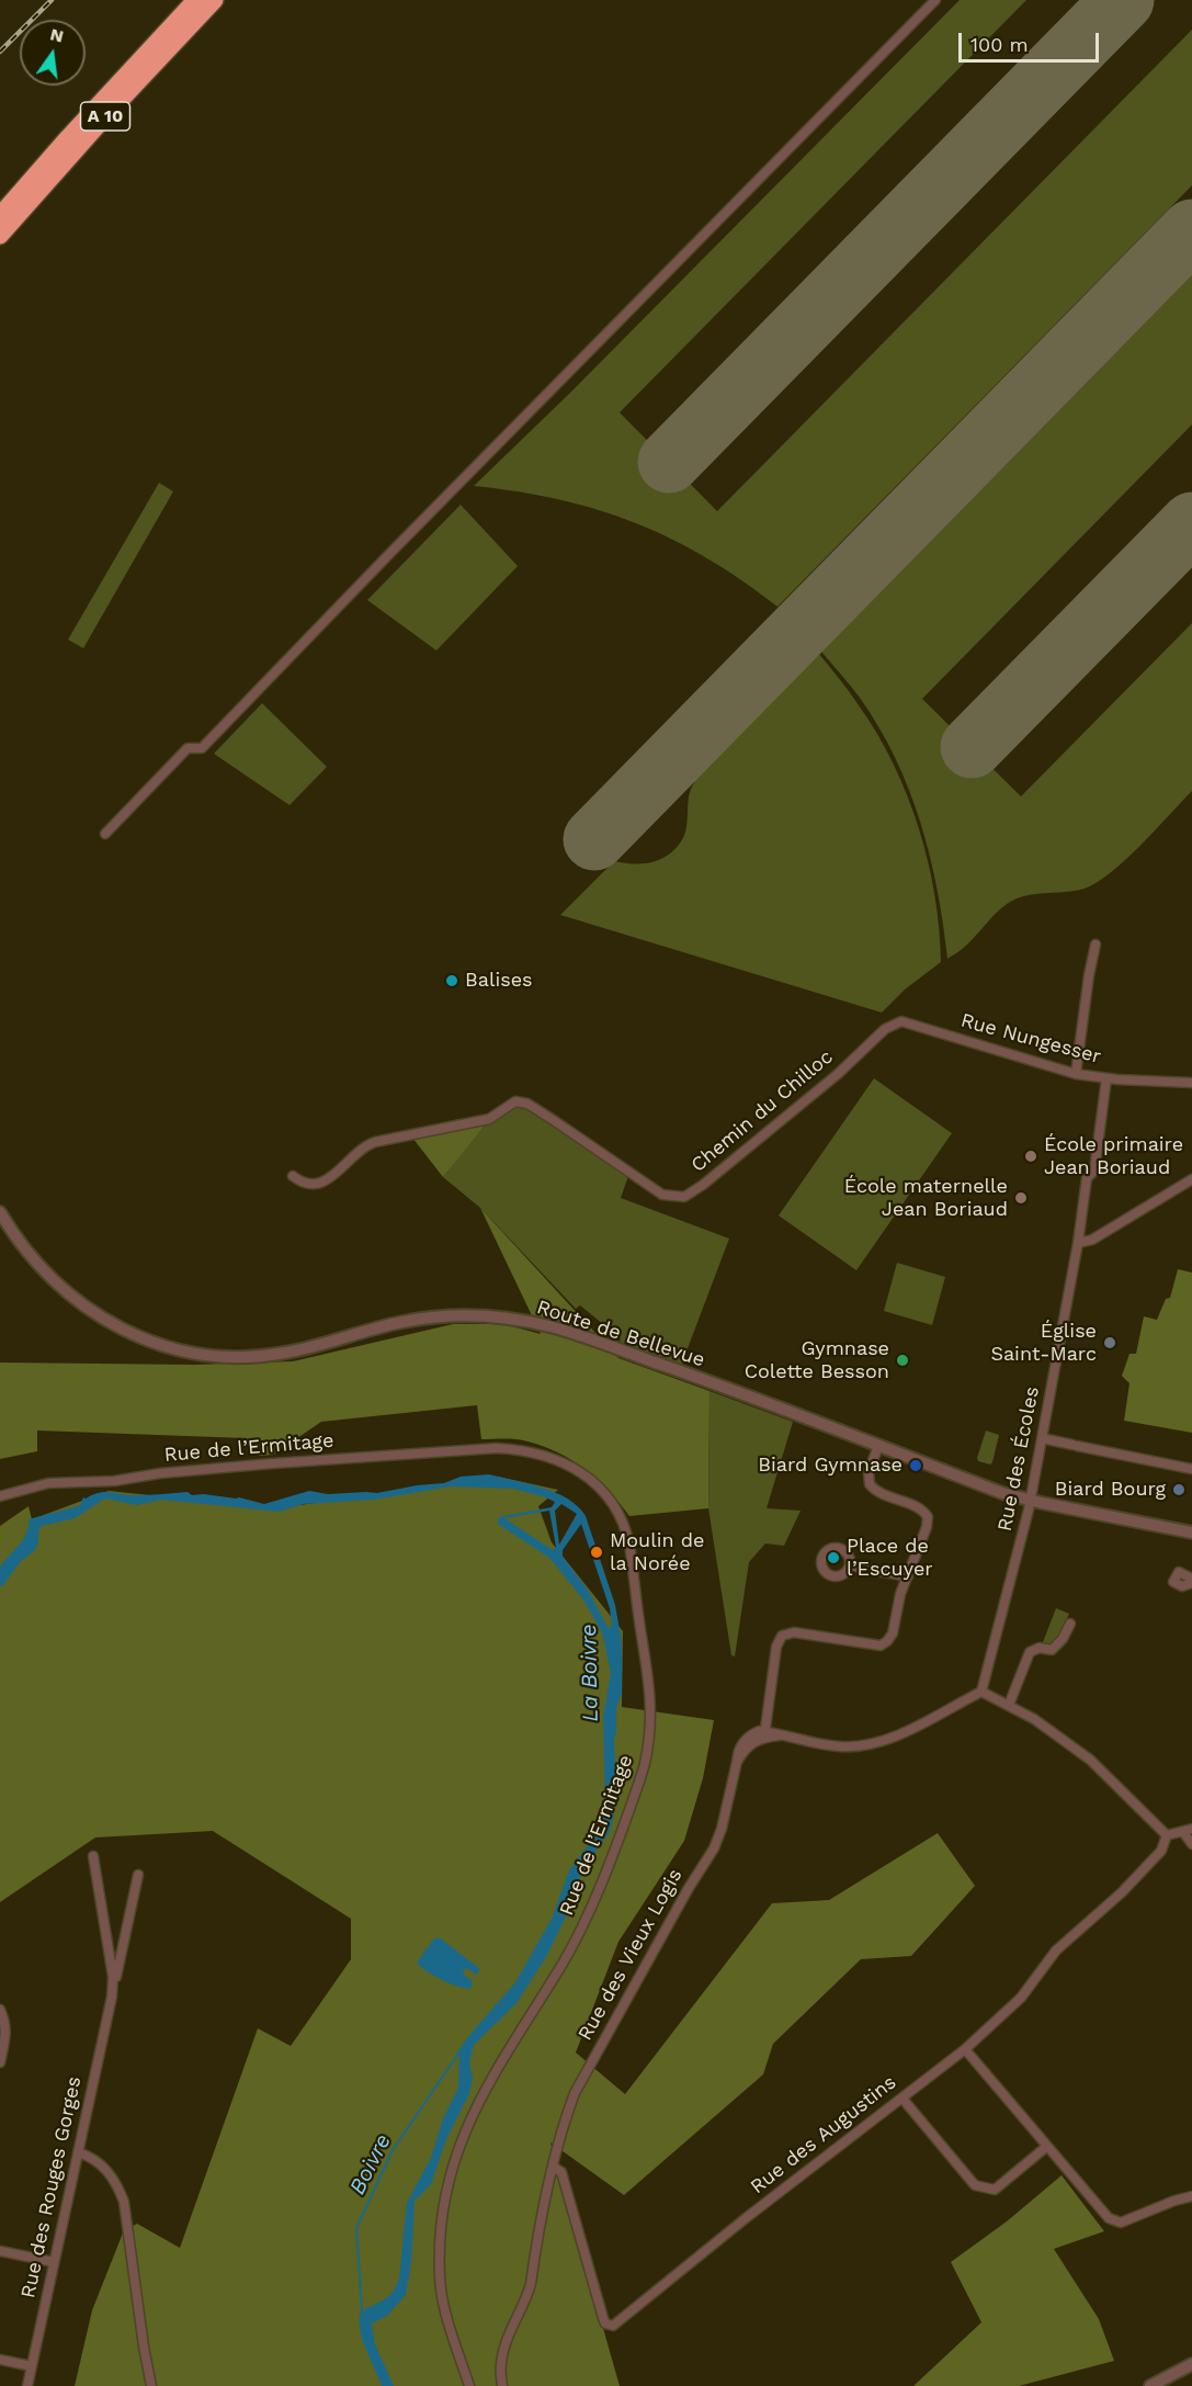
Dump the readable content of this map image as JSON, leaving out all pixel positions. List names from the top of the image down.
{
  "streets": {
    "highway": ["A 10"],
    "street": [
      "Rue Nungesser",
      "Chemin du Chilloc",
      "Route de Bellevue",
      "Rue de l’Ermitage",
      "Rue des Écoles",
      "Rue des Vieux Logis",
      "Rue des Augustins",
      "Rue des Rouges Gorges"
    ]
  },
  "crossings": [
    ["Rue Nungesser", "Chemin du Chilloc"],
    ["Rue Nungesser", "Rue des Écoles"],
    ["Route de Bellevue", "Rue des Écoles"],
    ["Rue des Vieux Logis", "Rue des Augustins"]
  ],
  "water": ["La Boivre", "Boivre"],
  "places": [
    "Balises",
    "École primaire Jean Boriaud",
    "École maternelle Jean Boriaud",
    "Église Saint-Marc",
    "Gymnase Colette Besson",
    "Biard Gymnase",
    "Biard Bourg",
    "Moulin de la Norée",
    "Place de l’Escuyer"
  ],
  "scale_bar": "100 m",
  "north": "top"
}
